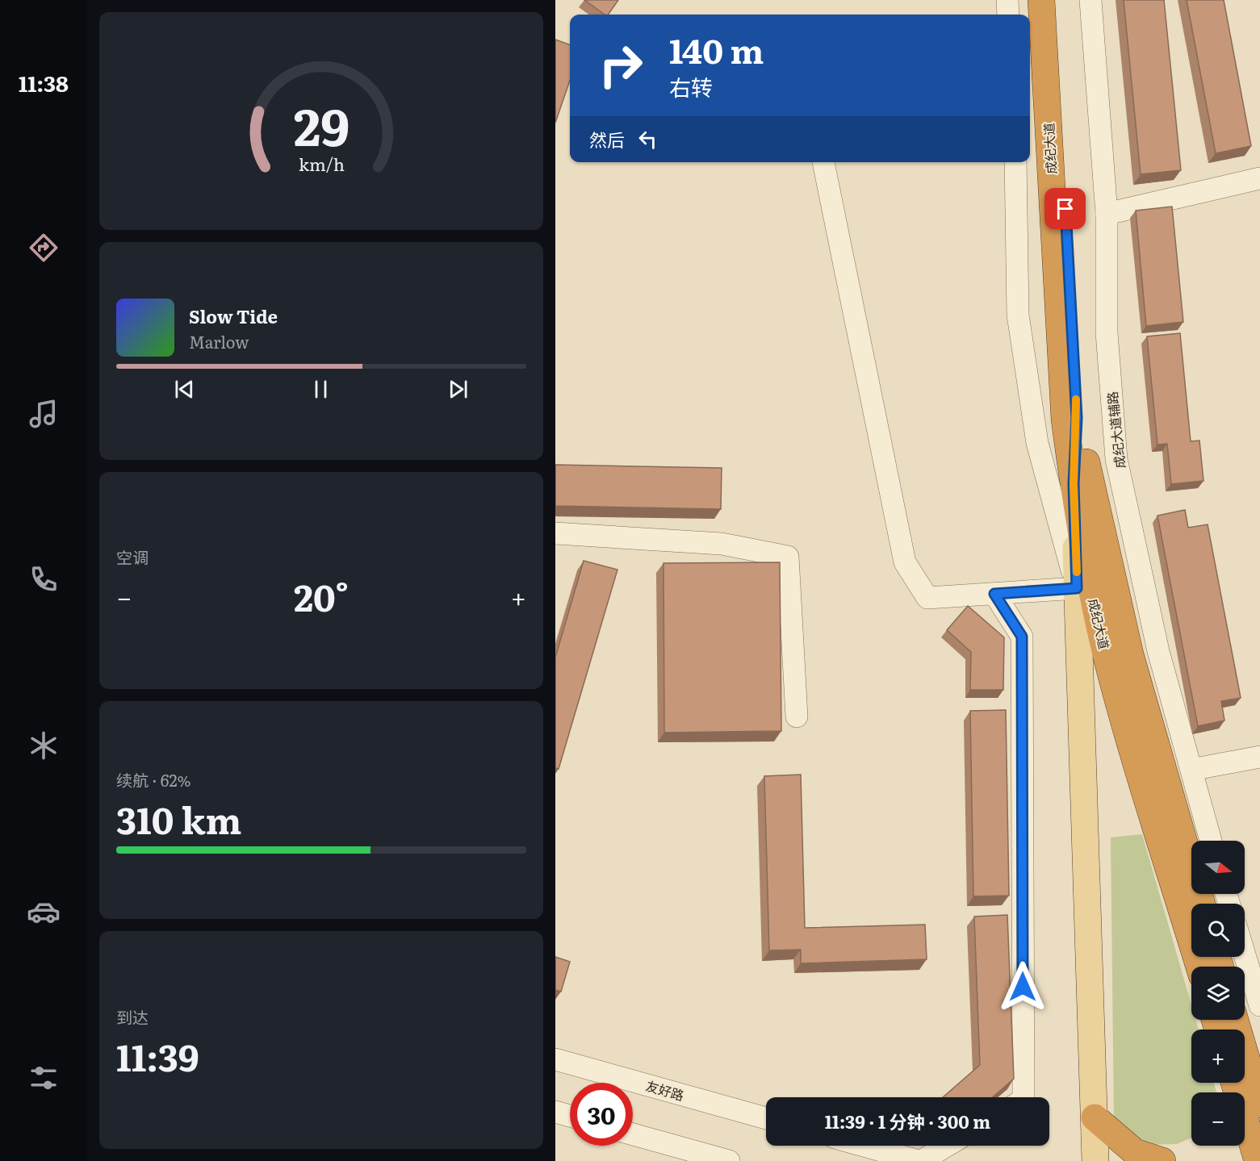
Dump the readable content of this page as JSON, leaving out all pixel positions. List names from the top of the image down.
{
  "streets": {
    "highway": ["成纪大道"],
    "street": ["成纪大道辅路", "友好路"]
  },
  "north": "right",
  "page": {
    "tabs": "11:38",
    "turn": ["140 m", "右转"],
    "then": "然后",
    "song": ["Slow Tide", "Marlow"],
    "tile": [
      "空调",
      ["续航 · 62%", "310 km"],
      ["到达", "11:39"]
    ],
    "heat": ["−", "20°", "+"],
    "map_buttons": ["+", "−"],
    "limit": "30",
    "trip": "11:39 · 1 分钟 · 300 m",
    "gauge": ["29", "km/h"]
  }
}
